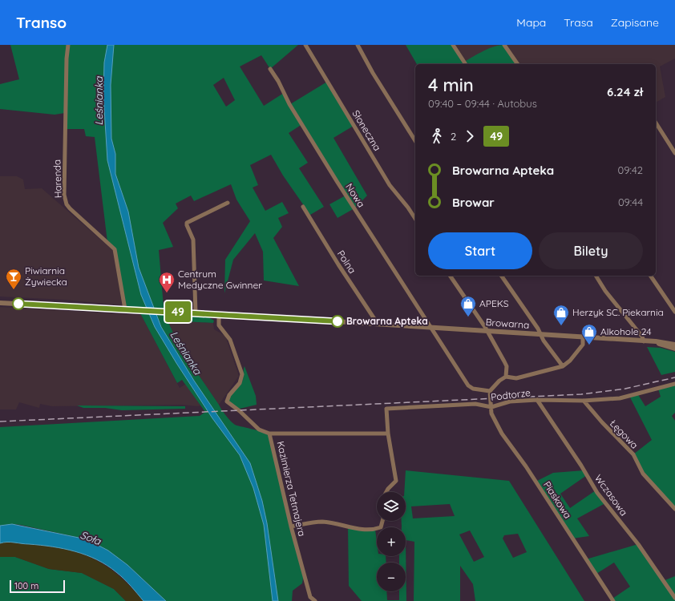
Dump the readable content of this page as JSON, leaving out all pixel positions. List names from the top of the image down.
{
  "streets": {
    "street": [
      "Słoneczna",
      "Harenda",
      "Nowa",
      "Polna",
      "Browarna",
      "Podtorze",
      "Łęgowa",
      "Kazimierza Tetmajera",
      "Wczasowa",
      "Piaskowa"
    ]
  },
  "crossings": [
    ["Harenda", "Browarna"],
    ["Nowa", "Browarna"],
    ["Nowa", "Piaskowa"],
    ["Polna", "Browarna"],
    ["Browarna", "Kazimierza Tetmajera"],
    ["Podtorze", "Łęgowa"],
    ["Podtorze", "Wczasowa"],
    ["Podtorze", "Piaskowa"]
  ],
  "water": ["Leśnianka", "Soła"],
  "places": {
    "bar": ["Piwiarnia Żywiecka"],
    "hospital": ["Centrum Medyczne Gwinner"],
    "shop": ["APEKS", "Herzyk SC. Piekarnia", "Alkohole 24"],
    "other": ["Browarna Apteka"]
  },
  "lines": ["bus line 49"],
  "scale_bar": "100 m",
  "page": {
    "header": "Transo",
    "nav": ["Mapa", "Trasa", "Zapisane"],
    "on_map": "49",
    "heading": ["4 min", "09:40 – 09:44 · Autobus", "6.24 zł"],
    "legs": ["2", "49"],
    "list": [
      {
        "name": "Browarna Apteka",
        "value": "09:42"
      },
      {
        "name": "Browar",
        "value": "09:44"
      }
    ],
    "buttons": ["Start", "Bilety"],
    "map_buttons": ["+", "−"],
    "scale": "100 m"
  }
}
